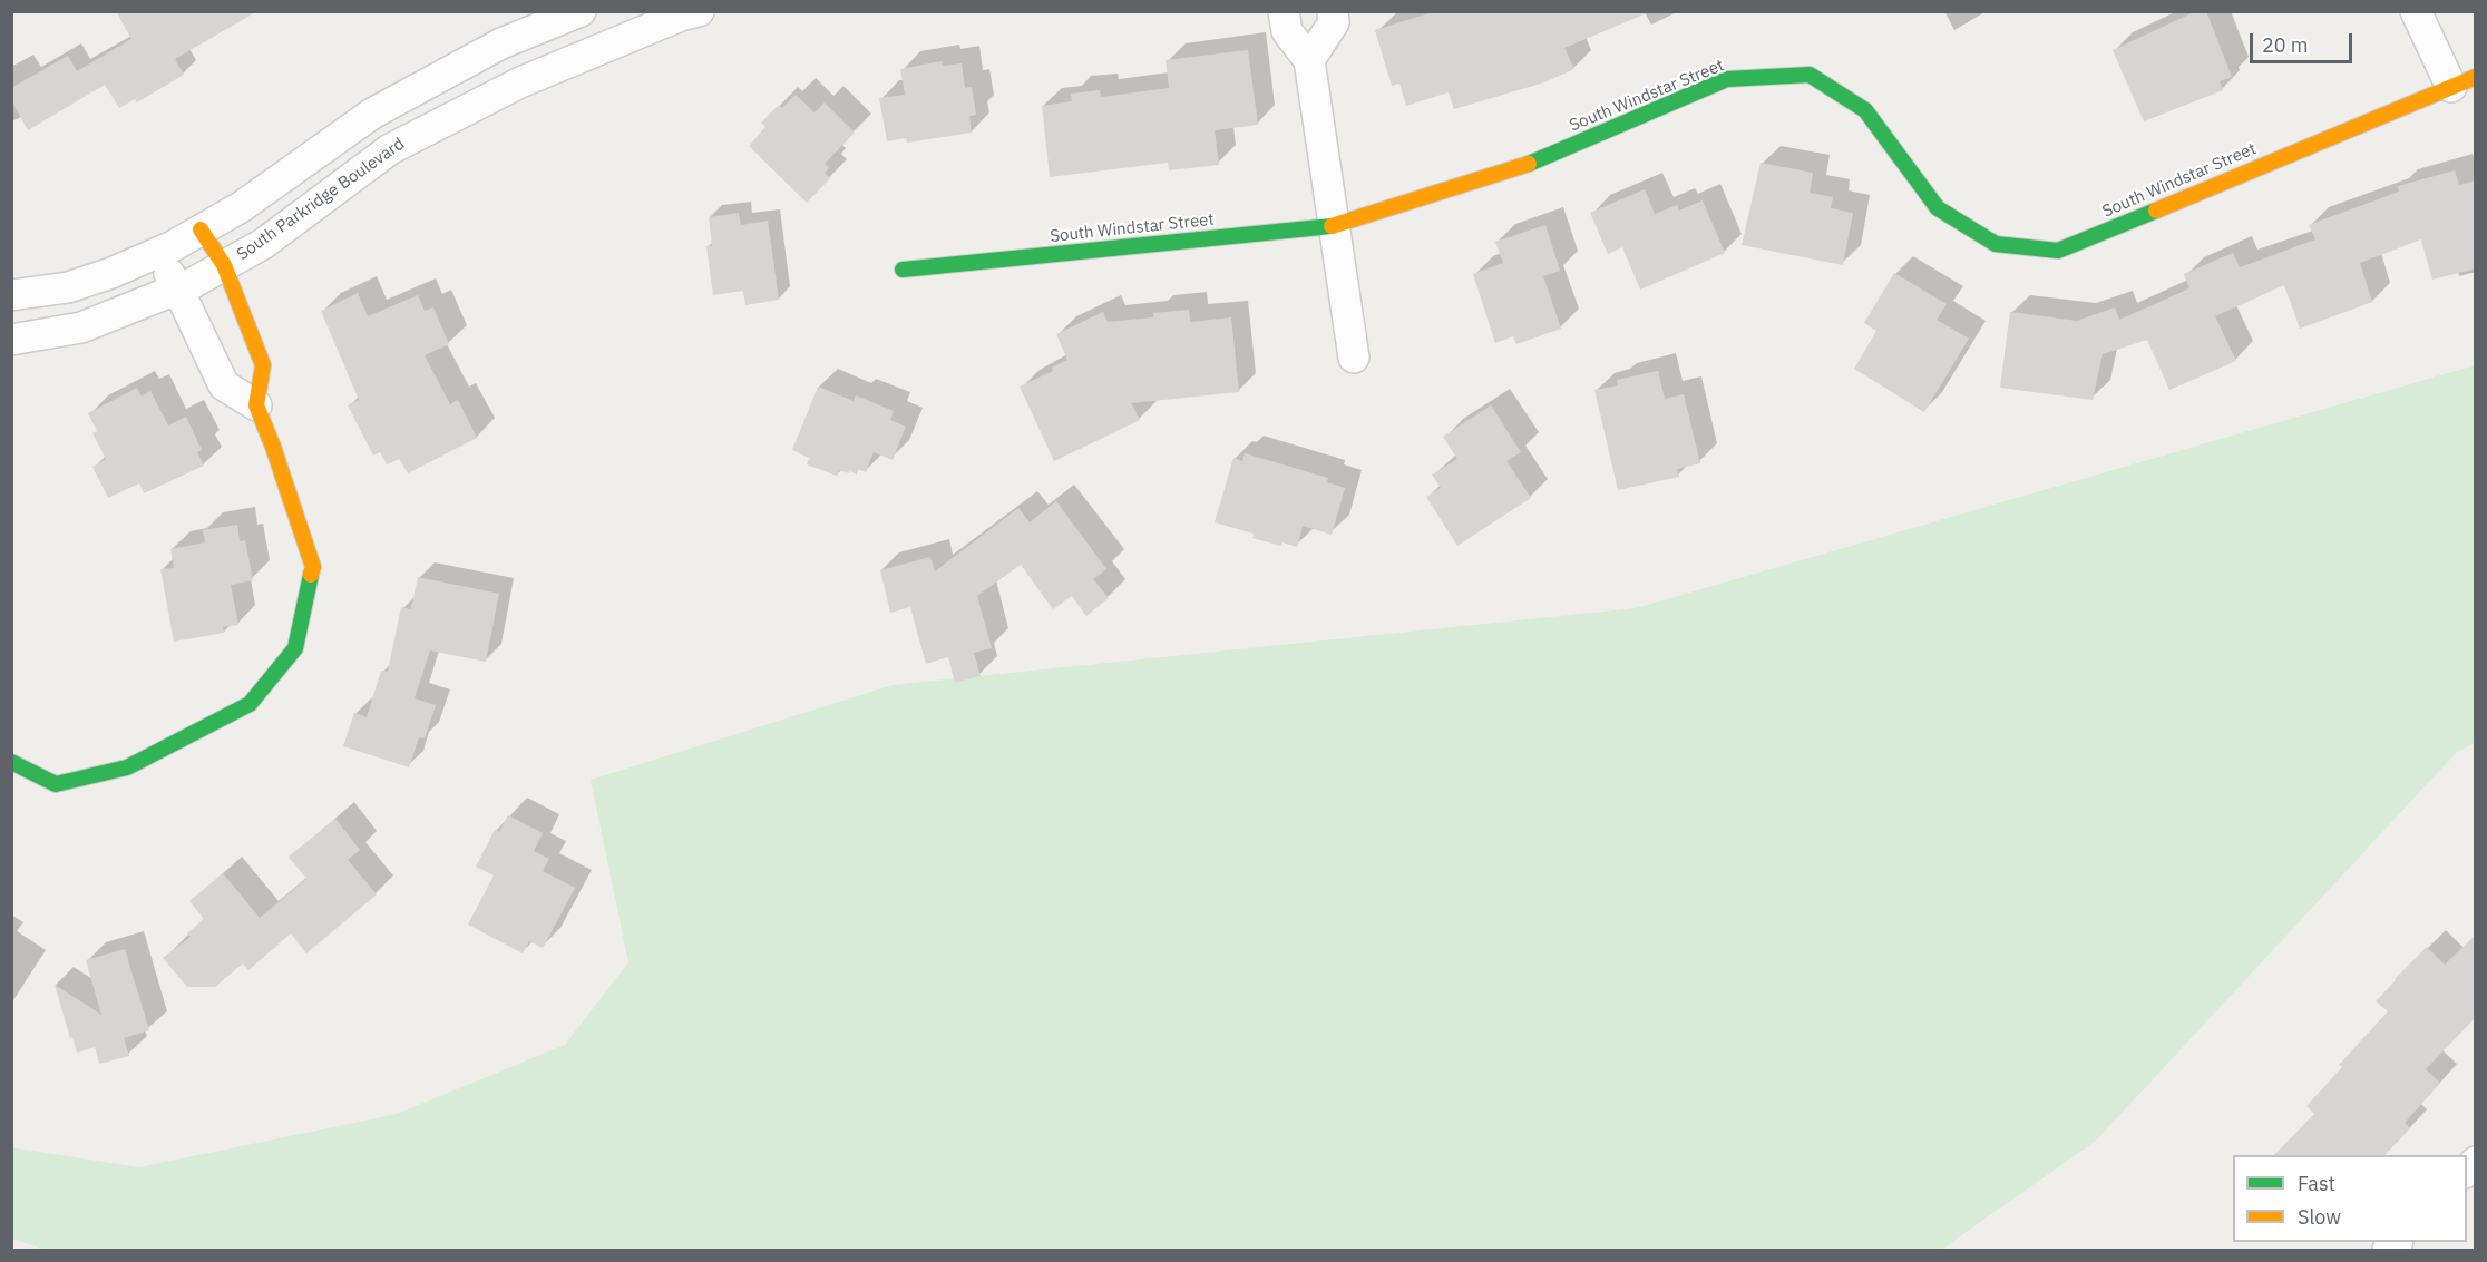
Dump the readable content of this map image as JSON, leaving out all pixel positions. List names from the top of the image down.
{
  "streets": {
    "street": ["South Windstar Street", "South Parkridge Boulevard"]
  },
  "legend": ["Fast", "Slow"],
  "scale_bar": "20 m"
}
